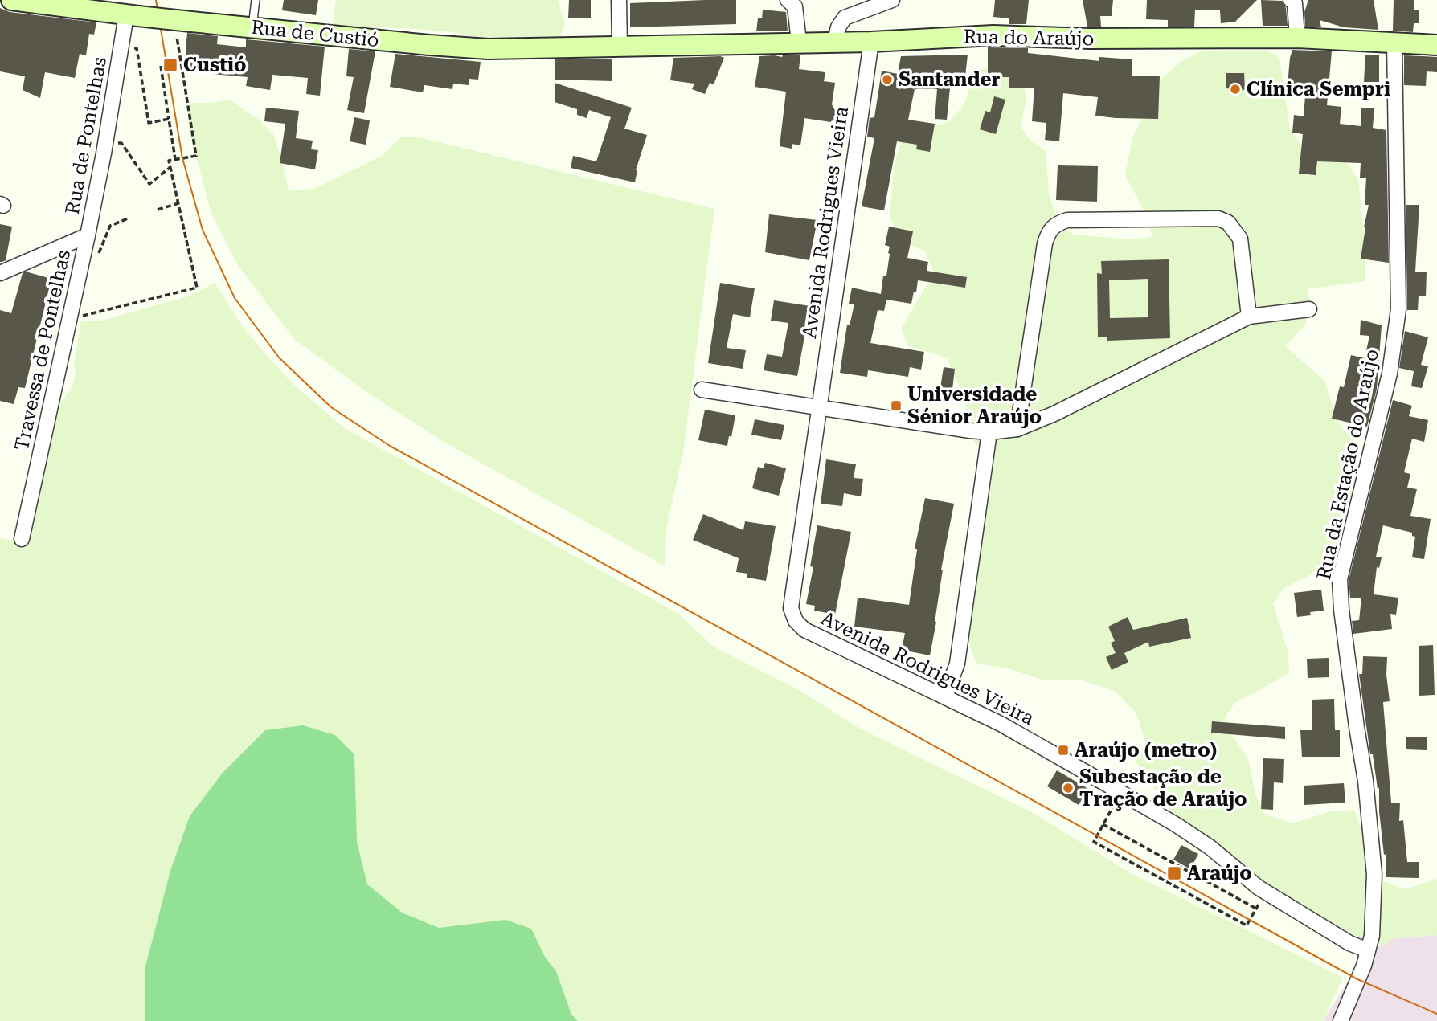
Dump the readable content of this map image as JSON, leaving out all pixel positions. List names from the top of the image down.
{
  "streets": {
    "main road": ["Rua de Custió", "Rua do Araújo"],
    "street": [
      "Rua de Pontelhas",
      "Avenida Rodrigues Vieira",
      "Travessa de Pontelhas",
      "Rua da Estação do Araújo"
    ]
  },
  "crossings": [
    ["Rua de Custió", "Rua do Araújo"],
    ["Rua de Custió", "Rua de Pontelhas"],
    ["Rua do Araújo", "Avenida Rodrigues Vieira"],
    ["Rua do Araújo", "Rua da Estação do Araújo"],
    ["Rua de Pontelhas", "Travessa de Pontelhas"],
    ["Avenida Rodrigues Vieira", "Rua da Estação do Araújo"]
  ],
  "places": {
    "transit": [
      "Custió",
      "Universidade Sénior Araújo",
      "Araújo (metro)",
      "Araújo"
    ],
    "other": ["Santander", "Clínica Sempri", "Subestação de Tração de Araújo"]
  }
}
